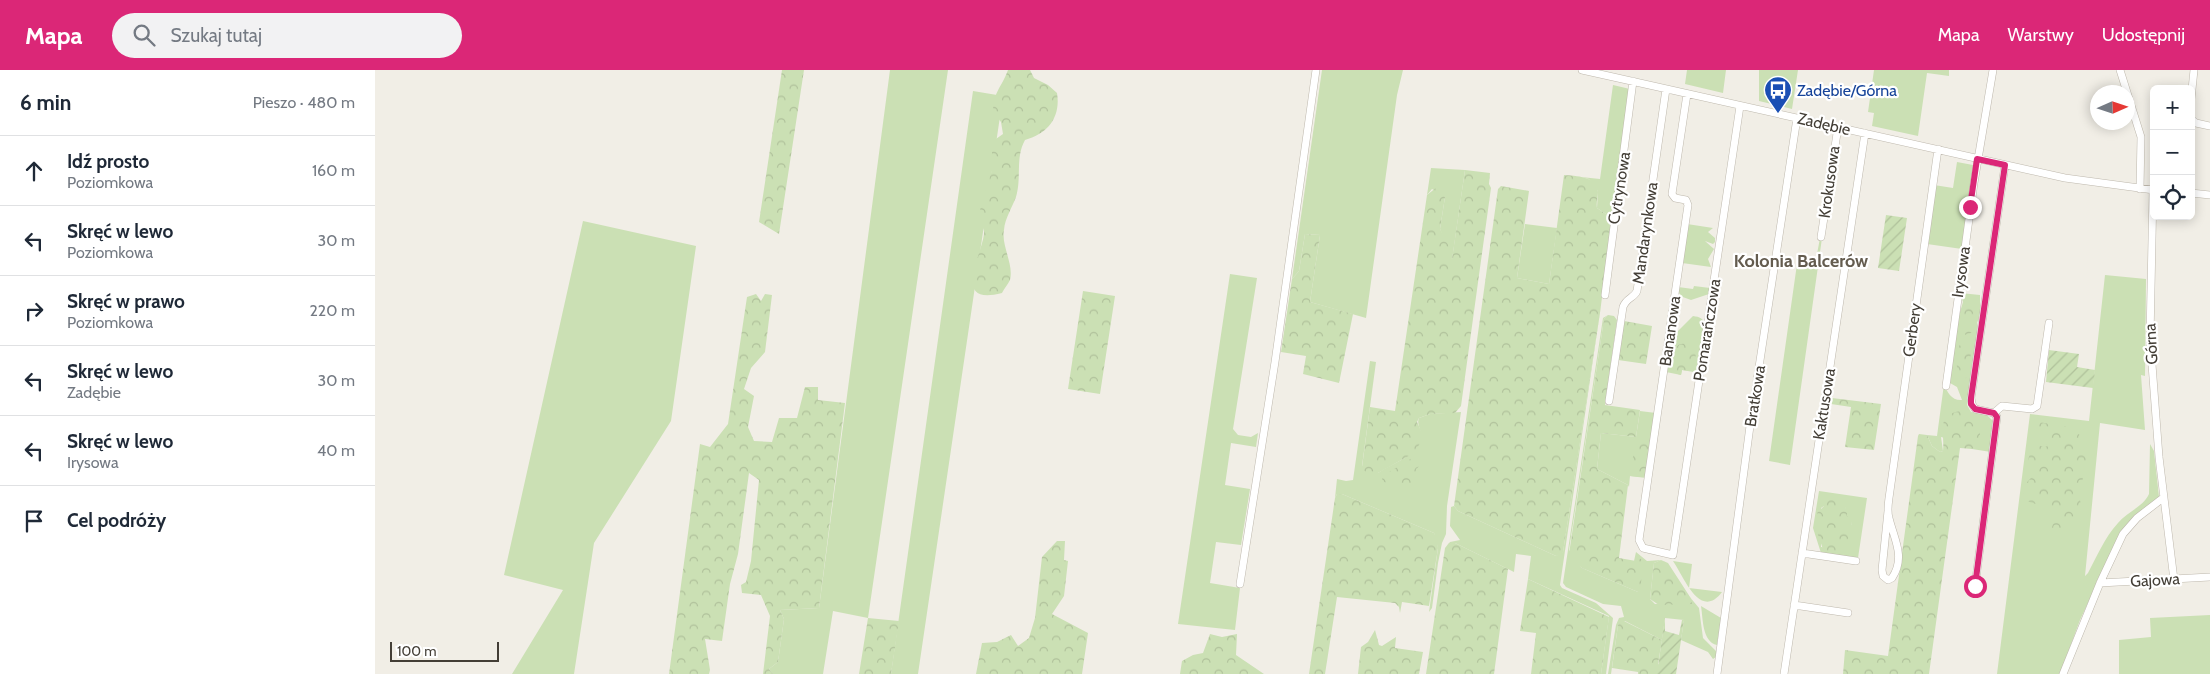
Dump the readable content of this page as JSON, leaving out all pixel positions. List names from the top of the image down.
{
  "streets": {
    "street": [
      "Zadębie",
      "Krokusowa",
      "Cytrynowa",
      "Mandarynkowa",
      "Irysowa",
      "Pomarańczowa",
      "Gerbery",
      "Bananowa",
      "Górna",
      "Bratkowa",
      "Kaktusowa",
      "Gajowa"
    ]
  },
  "crossings": [
    ["Zadębie", "Krokusowa"],
    ["Zadębie", "Cytrynowa"],
    ["Zadębie", "Mandarynkowa"],
    ["Zadębie", "Irysowa"],
    ["Zadębie", "Pomarańczowa"],
    ["Zadębie", "Gerbery"],
    ["Zadębie", "Bananowa"],
    ["Zadębie", "Bratkowa"],
    ["Zadębie", "Kaktusowa"],
    ["Pomarańczowa", "Bananowa"],
    ["Górna", "Gajowa"]
  ],
  "districts": ["Kolonia Balcerów"],
  "places": {
    "bus stop": ["Zadębie/Górna"]
  },
  "scale_bar": "100 m",
  "north": "right",
  "page": {
    "header": "Mapa",
    "search": "Szukaj tutaj",
    "nav": ["Mapa", "Warstwy", "Udostępnij"],
    "heading": ["6 min", "Pieszo · 480 m"],
    "map_buttons": ["+", "−"],
    "list": [
      ["Idź prosto", "Poziomkowa", "160 m"],
      ["Skręć w lewo", "Poziomkowa", "30 m"],
      ["Skręć w prawo", "Poziomkowa", "220 m"],
      ["Skręć w lewo", "Zadębie", "30 m"],
      ["Skręć w lewo", "Irysowa", "40 m"],
      "Cel podróży"
    ],
    "scale": "100 m"
  }
}
